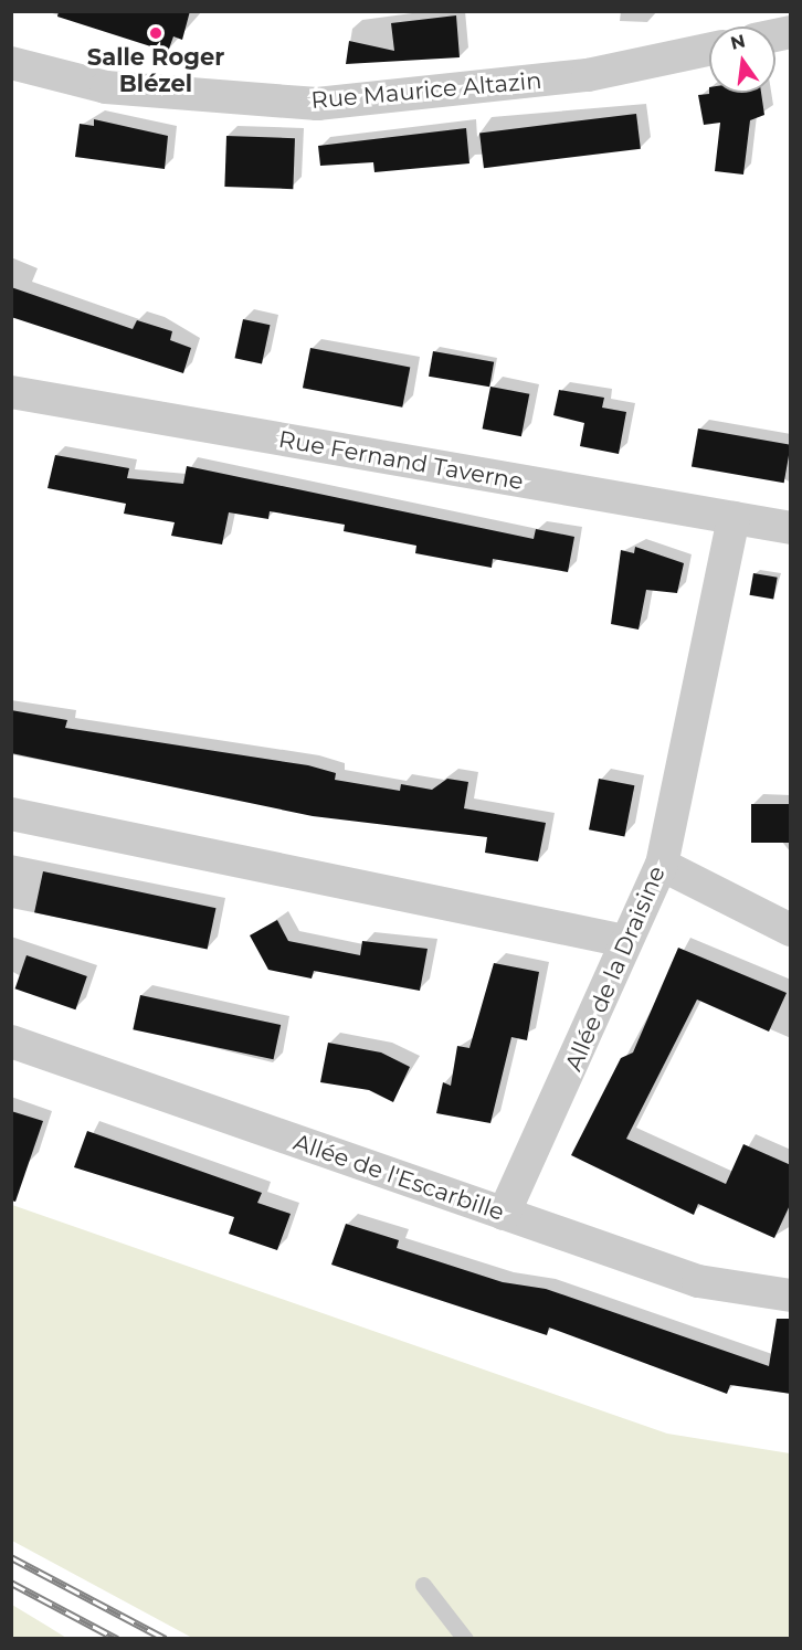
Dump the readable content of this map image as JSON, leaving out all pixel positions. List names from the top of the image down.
{
  "streets": {
    "street": [
      "Rue Maurice Altazin",
      "Rue Fernand Taverne",
      "Allée de la Draisine",
      "Allée de l'Escarbille"
    ]
  },
  "crossings": [
    ["Rue Fernand Taverne", "Allée de la Draisine"],
    ["Allée de la Draisine", "Allée de l'Escarbille"]
  ],
  "places": ["Salle Roger Blézel"],
  "north": "top"
}
